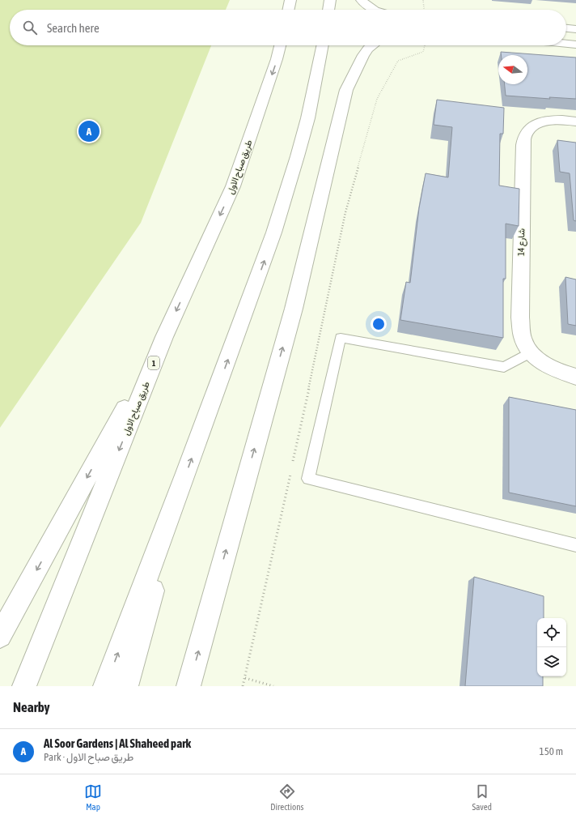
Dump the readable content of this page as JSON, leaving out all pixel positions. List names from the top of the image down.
{
  "streets": {
    "main road": ["طريق صباح الاول", "شارع 14", "1"]
  },
  "north": "left",
  "page": {
    "search": "Search here",
    "pins": "A",
    "heading": "Nearby",
    "list": [
      {
        "mark": "A",
        "name": "Al Soor Gardens | Al Shaheed park",
        "note": "Park · طريق صباح الاول",
        "value": "150 m"
      }
    ],
    "nav": ["Map", "Directions", "Saved"]
  }
}
